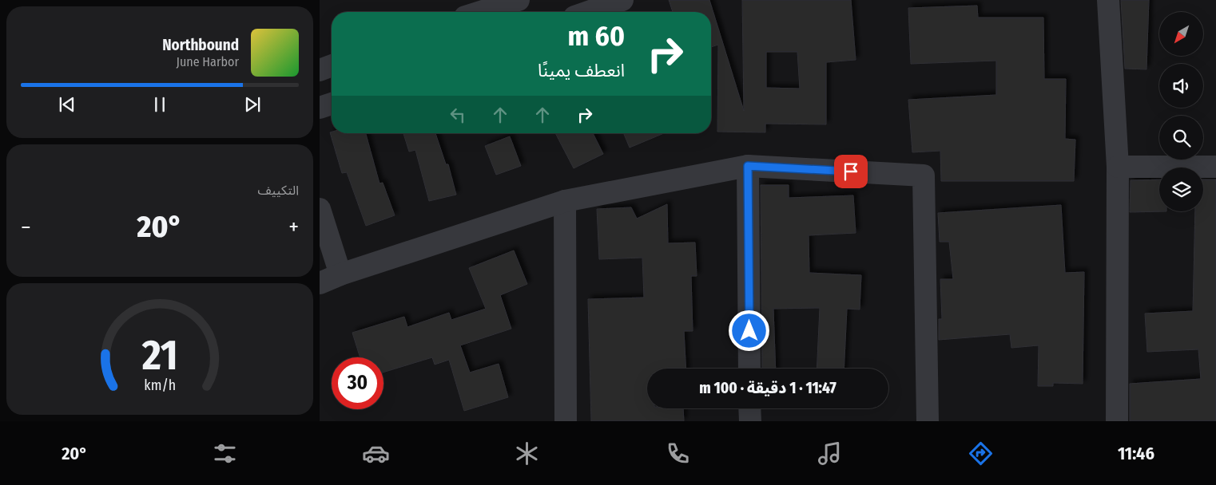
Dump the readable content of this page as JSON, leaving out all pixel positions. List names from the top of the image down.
{
  "north": "bottom left",
  "page": {
    "turn": ["60 m", "انعطف يمينًا"],
    "song": ["Northbound", "June Harbor"],
    "tile": "التكييف",
    "heat": ["−", "20°", "+"],
    "limit": "30",
    "trip": "11:47 · 1 دقيقة · 100 m",
    "tabs": ["11:46", "20°"],
    "gauge": ["21", "km/h"]
  }
}
